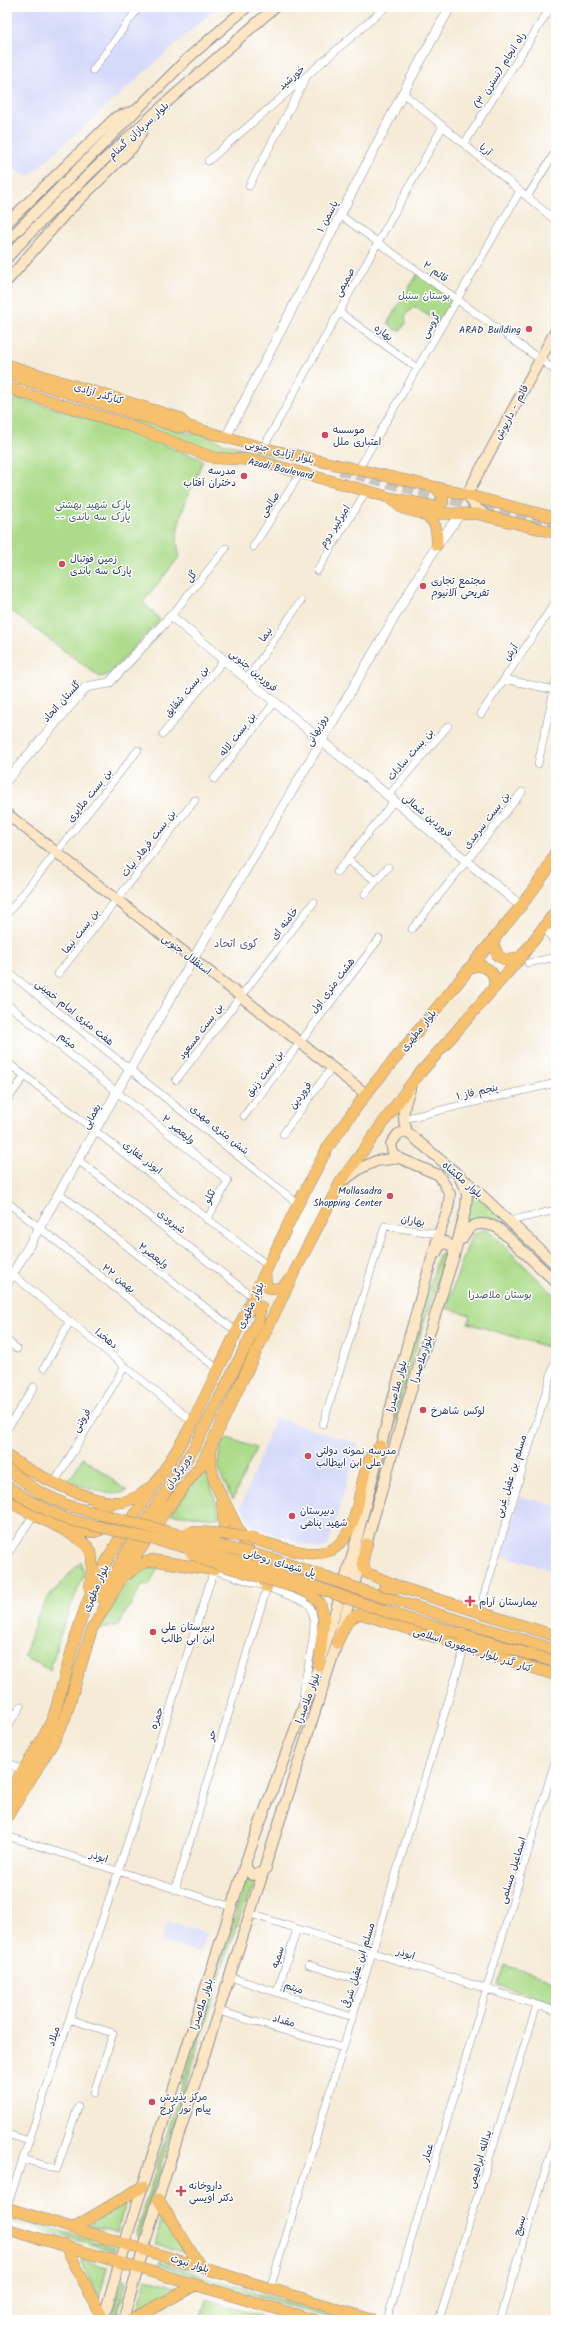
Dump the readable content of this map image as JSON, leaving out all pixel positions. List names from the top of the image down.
{
  "streets": {
    "main road": [
      "بلوار سربازان گمنام",
      "کنارگذر آزادی",
      "قائم - داریوش",
      "بلوار آزادی جنوبی",
      "Azadi Boulevard",
      "استقلال جنوبی",
      "بلوار مطهری",
      "بلوار ملکشاه",
      "بلوارملاصدرا",
      "بلوار ملاصدرا",
      "دوربرگردان",
      "پل شهدای روحانی",
      "کنار گذر بلوار جمهوری اسلامی",
      "بلوار نبوت"
    ],
    "street": [
      "راه انجام (نسترن ۳)",
      "خورشید",
      "آریا",
      "یاسمن ۱",
      "قائم ۲",
      "صمیمی",
      "گروسی",
      "بهاره",
      "صالحی",
      "امیرکبیر دوم",
      "گل",
      "نیما",
      "آرش",
      "فروردین جنوبی",
      "بن بست شقایق",
      "گلستان اتحاد",
      "روزبهانی",
      "بن بست لاله",
      "بن بست سادات",
      "بن بست ملایری",
      "فروردین شمالی",
      "بن بست سرمدی",
      "بن بست فرهاد بیات",
      "خامنه ای",
      "بن بست نیما",
      "هشت متری اول",
      "هفت متری امام خمینی",
      "بن بست مسعود",
      "میثم",
      "بن بست زنبق",
      "پنجم فاز ۱",
      "فروردین",
      "یغمایی",
      "ولیعصر ۲",
      "شش متری مهدی",
      "ابوذر غفاری",
      "تکلو",
      "بهاران",
      "شیرودی",
      "ولیعصر۲",
      "۲۲ بهمن",
      "دهخدا",
      "فروتنی",
      "مسلم بن عقیل غربی",
      "حمزه",
      "حر",
      "ابوذر",
      "اسماعیل مسلمی",
      "سمیه",
      "مسلم ابن عقیل شرقی",
      "مقداد",
      "میلاد",
      "عمار",
      "یدالله ابراهیمی",
      "بسیج"
    ]
  },
  "crossings": [
    ["راه انجام (نسترن ۳)", "آریا"],
    ["آریا", "یاسمن ۱"],
    ["آریا", "صمیمی"],
    ["آریا", "گروسی"],
    ["یاسمن ۱", "قائم ۲"],
    ["یاسمن ۱", "بلوار آزادی جنوبی"],
    ["قائم ۲", "صمیمی"],
    ["قائم ۲", "گروسی"],
    ["قائم ۲", "قائم - داریوش"],
    ["صمیمی", "بهاره"],
    ["صمیمی", "بلوار آزادی جنوبی"],
    ["گروسی", "بهاره"],
    ["گروسی", "بلوار آزادی جنوبی"],
    ["کنارگذر آزادی", "بلوار آزادی جنوبی"],
    ["قائم - داریوش", "بلوار آزادی جنوبی"],
    ["Azadi Boulevard", "صالحی"],
    ["Azadi Boulevard", "امیرکبیر دوم"],
    ["Azadi Boulevard", "روزبهانی"],
    ["گل", "فروردین جنوبی"],
    ["گل", "گلستان اتحاد"],
    ["نیما", "فروردین جنوبی"],
    ["فروردین جنوبی", "بن بست شقایق"],
    ["فروردین جنوبی", "گلستان اتحاد"],
    ["فروردین جنوبی", "روزبهانی"],
    ["فروردین جنوبی", "بن بست لاله"],
    ["فروردین جنوبی", "فروردین شمالی"],
    ["روزبهانی", "فروردین شمالی"],
    ["روزبهانی", "استقلال جنوبی"],
    ["روزبهانی", "یغمایی"],
    ["بن بست سادات", "فروردین شمالی"],
    ["بن بست ملایری", "استقلال جنوبی"],
    ["فروردین شمالی", "بن بست سرمدی"],
    ["فروردین شمالی", "بلوار مطهری"],
    ["بن بست فرهاد بیات", "بن بست نیما"],
    ["بن بست فرهاد بیات", "استقلال جنوبی"],
    ["خامنه ای", "استقلال جنوبی"],
    ["خامنه ای", "بن بست مسعود"],
    ["بن بست نیما", "استقلال جنوبی"],
    ["استقلال جنوبی", "هشت متری اول"],
    ["استقلال جنوبی", "بلوار مطهری"],
    ["استقلال جنوبی", "بن بست مسعود"],
    ["استقلال جنوبی", "بن بست زنبق"],
    ["استقلال جنوبی", "فروردین"],
    ["استقلال جنوبی", "یغمایی"],
    ["هشت متری اول", "بن بست زنبق"],
    ["هفت متری امام خمینی", "یغمایی"],
    ["هفت متری امام خمینی", "شش متری مهدی"],
    ["بلوار مطهری", "شش متری مهدی"],
    ["بلوار مطهری", "ابوذر غفاری"],
    ["بلوار مطهری", "شیرودی"],
    ["بلوار مطهری", "ولیعصر۲"],
    ["بلوار مطهری", "۲۲ بهمن"],
    ["بلوار مطهری", "دهخدا"],
    ["بلوار مطهری", "دوربرگردان"],
    ["میثم", "یغمایی"],
    ["میثم", "ولیعصر ۲"],
    ["میثم", "بلوار ملاصدرا"],
    ["میثم", "سمیه"],
    ["میثم", "مسلم ابن عقیل شرقی"],
    ["یغمایی", "ولیعصر ۲"],
    ["یغمایی", "شش متری مهدی"],
    ["یغمایی", "ابوذر غفاری"],
    ["یغمایی", "شیرودی"],
    ["یغمایی", "ولیعصر۲"],
    ["یغمایی", "۲۲ بهمن"],
    ["یغمایی", "دهخدا"],
    ["ولیعصر ۲", "تکلو"],
    ["ابوذر غفاری", "تکلو"],
    ["بلوار ملکشاه", "بلوارملاصدرا"],
    ["بهاران", "بلوار ملاصدرا"],
    ["دهخدا", "فروتنی"],
    ["بلوارملاصدرا", "بلوار ملاصدرا"],
    ["بلوار ملاصدرا", "کنار گذر بلوار جمهوری اسلامی"],
    ["بلوار ملاصدرا", "ابوذر"],
    ["بلوار ملاصدرا", "مقداد"],
    ["بلوار ملاصدرا", "بلوار نبوت"],
    ["کنار گذر بلوار جمهوری اسلامی", "مسلم ابن عقیل شرقی"],
    ["حمزه", "ابوذر"],
    ["حمزه", "میلاد"],
    ["حر", "ابوذر"],
    ["ابوذر", "اسماعیل مسلمی"],
    ["ابوذر", "سمیه"],
    ["ابوذر", "مسلم ابن عقیل شرقی"],
    ["ابوذر", "میلاد"],
    ["ابوذر", "عمار"],
    ["ابوذر", "یدالله ابراهیمی"],
    ["اسماعیل مسلمی", "عمار"],
    ["مسلم ابن عقیل شرقی", "مقداد"],
    ["مسلم ابن عقیل شرقی", "بلوار نبوت"],
    ["میلاد", "بلوار نبوت"]
  ],
  "districts": ["کوی اتحاد"],
  "parks": ["بوستان سنبل", "پارک شهید بهشتی -- پارک سه باندی", "بوستان ملاصدرا"],
  "places": {
    "other": [
      "ARAD Building",
      "موسسه اعتباری ملل",
      "مدرسه دختران آفتاب",
      "زمین فوتبال پارک سه باندی",
      "مجتمع تجاری تفریحی آلانیوم",
      "Mollasadra Shopping Center",
      "لوکس شاهرخ",
      "مدرسه نمونه دولتی علی ابن ابیطالب",
      "دبیرستان شهید پناهی",
      "دبیرستان علی ابن ابی طالب",
      "مرکز پذیرش پیام نور کرج"
    ],
    "health": ["بیمارستان آرام", "داروخانه دکتر اویسی"]
  }
}
